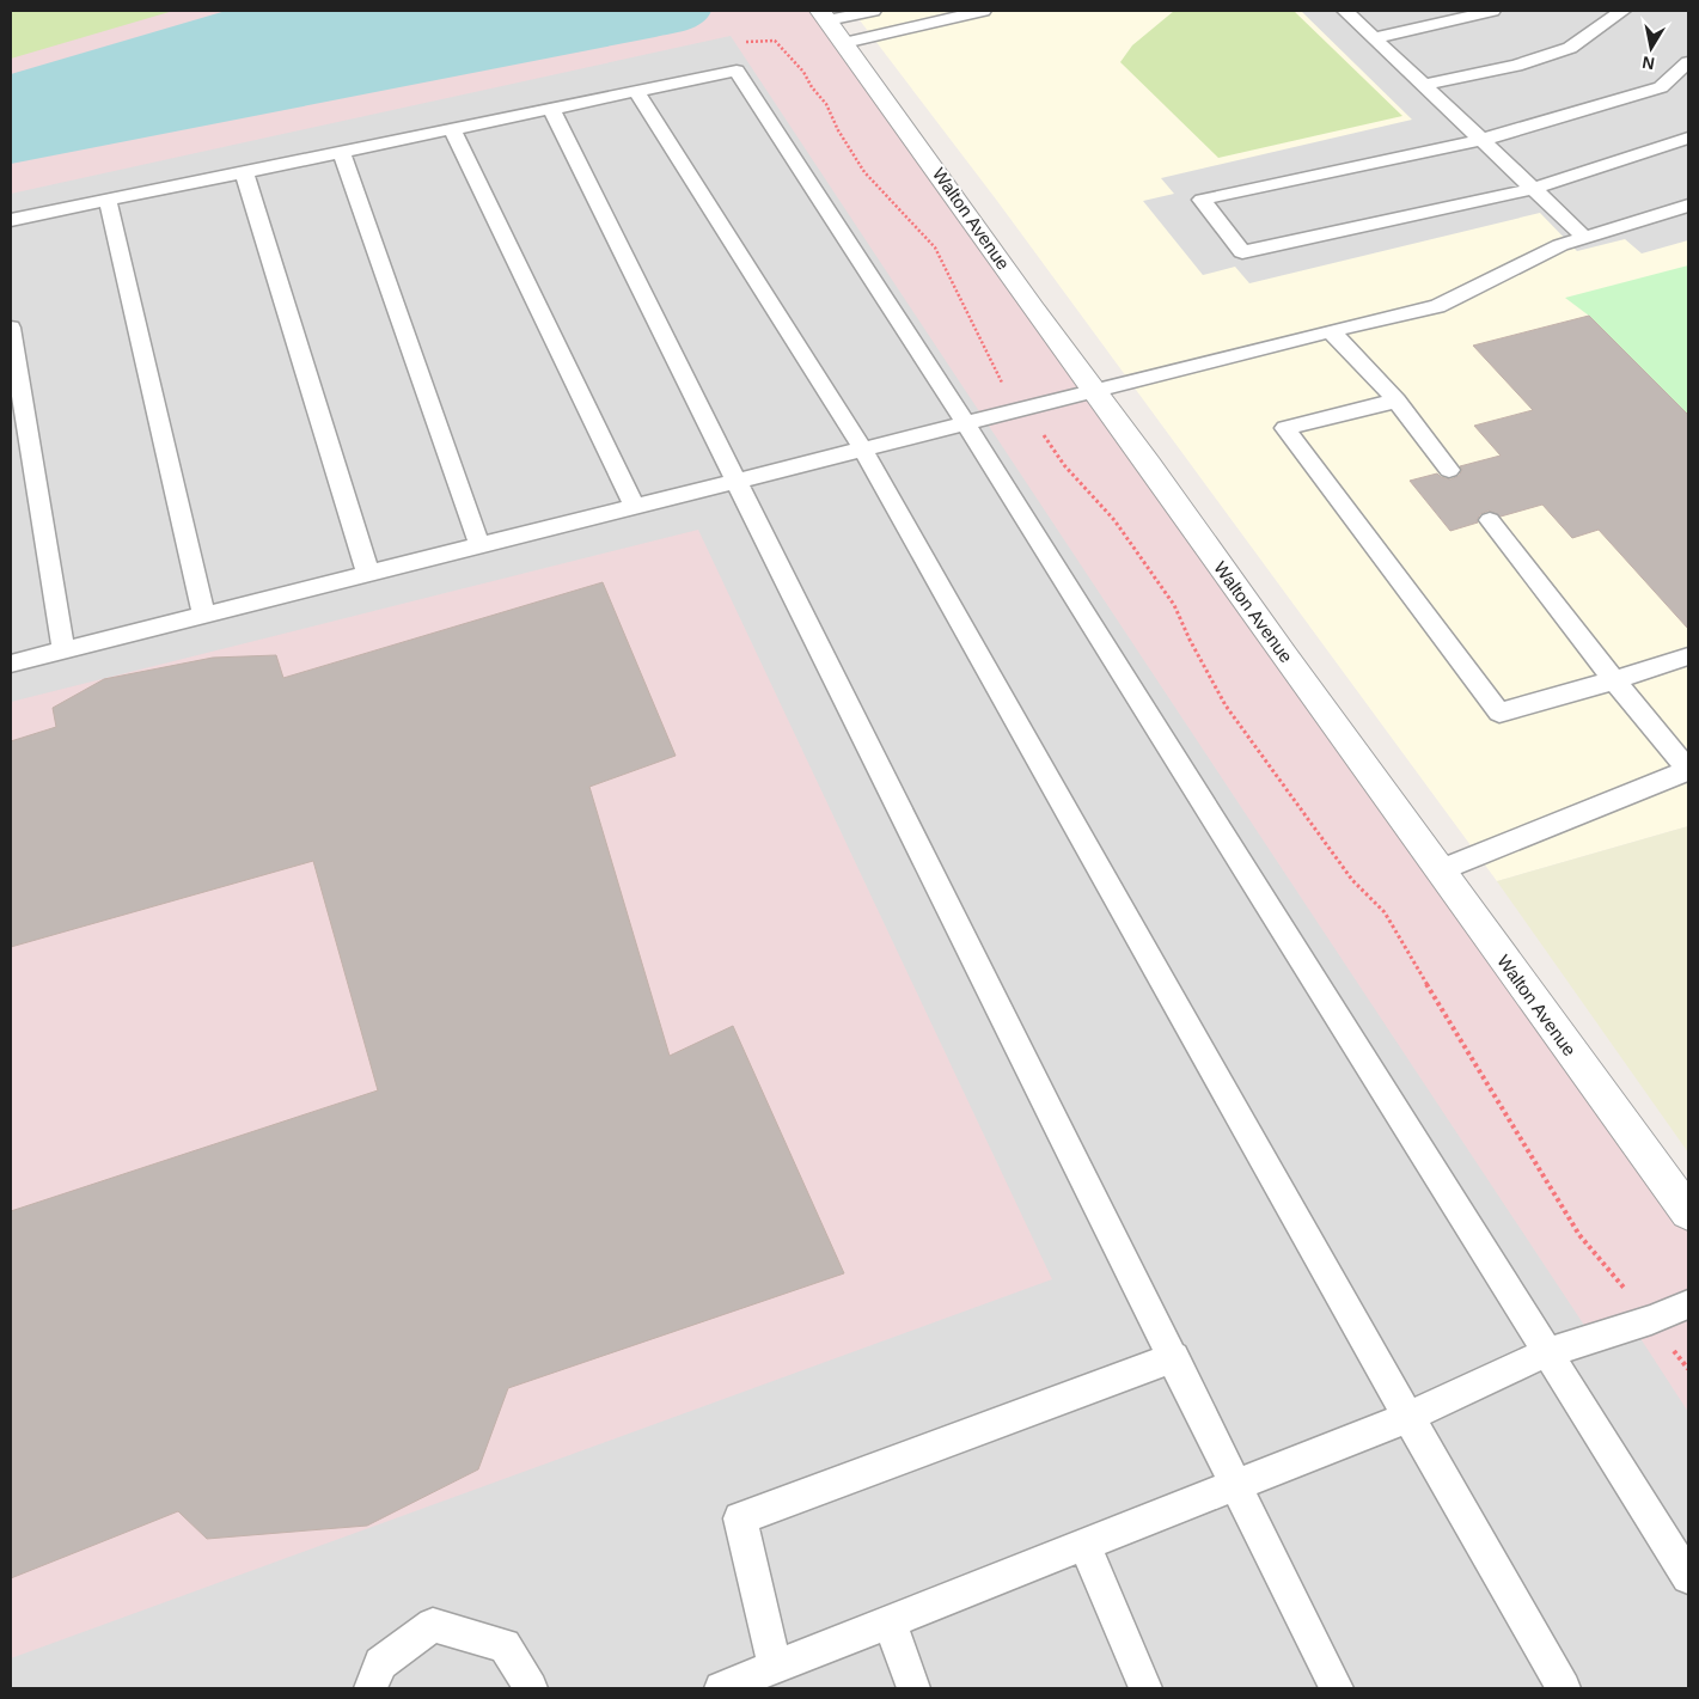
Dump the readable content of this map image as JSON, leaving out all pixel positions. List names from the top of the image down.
{
  "streets": {
    "street": ["Walton Avenue"]
  },
  "north": "bottom"
}
